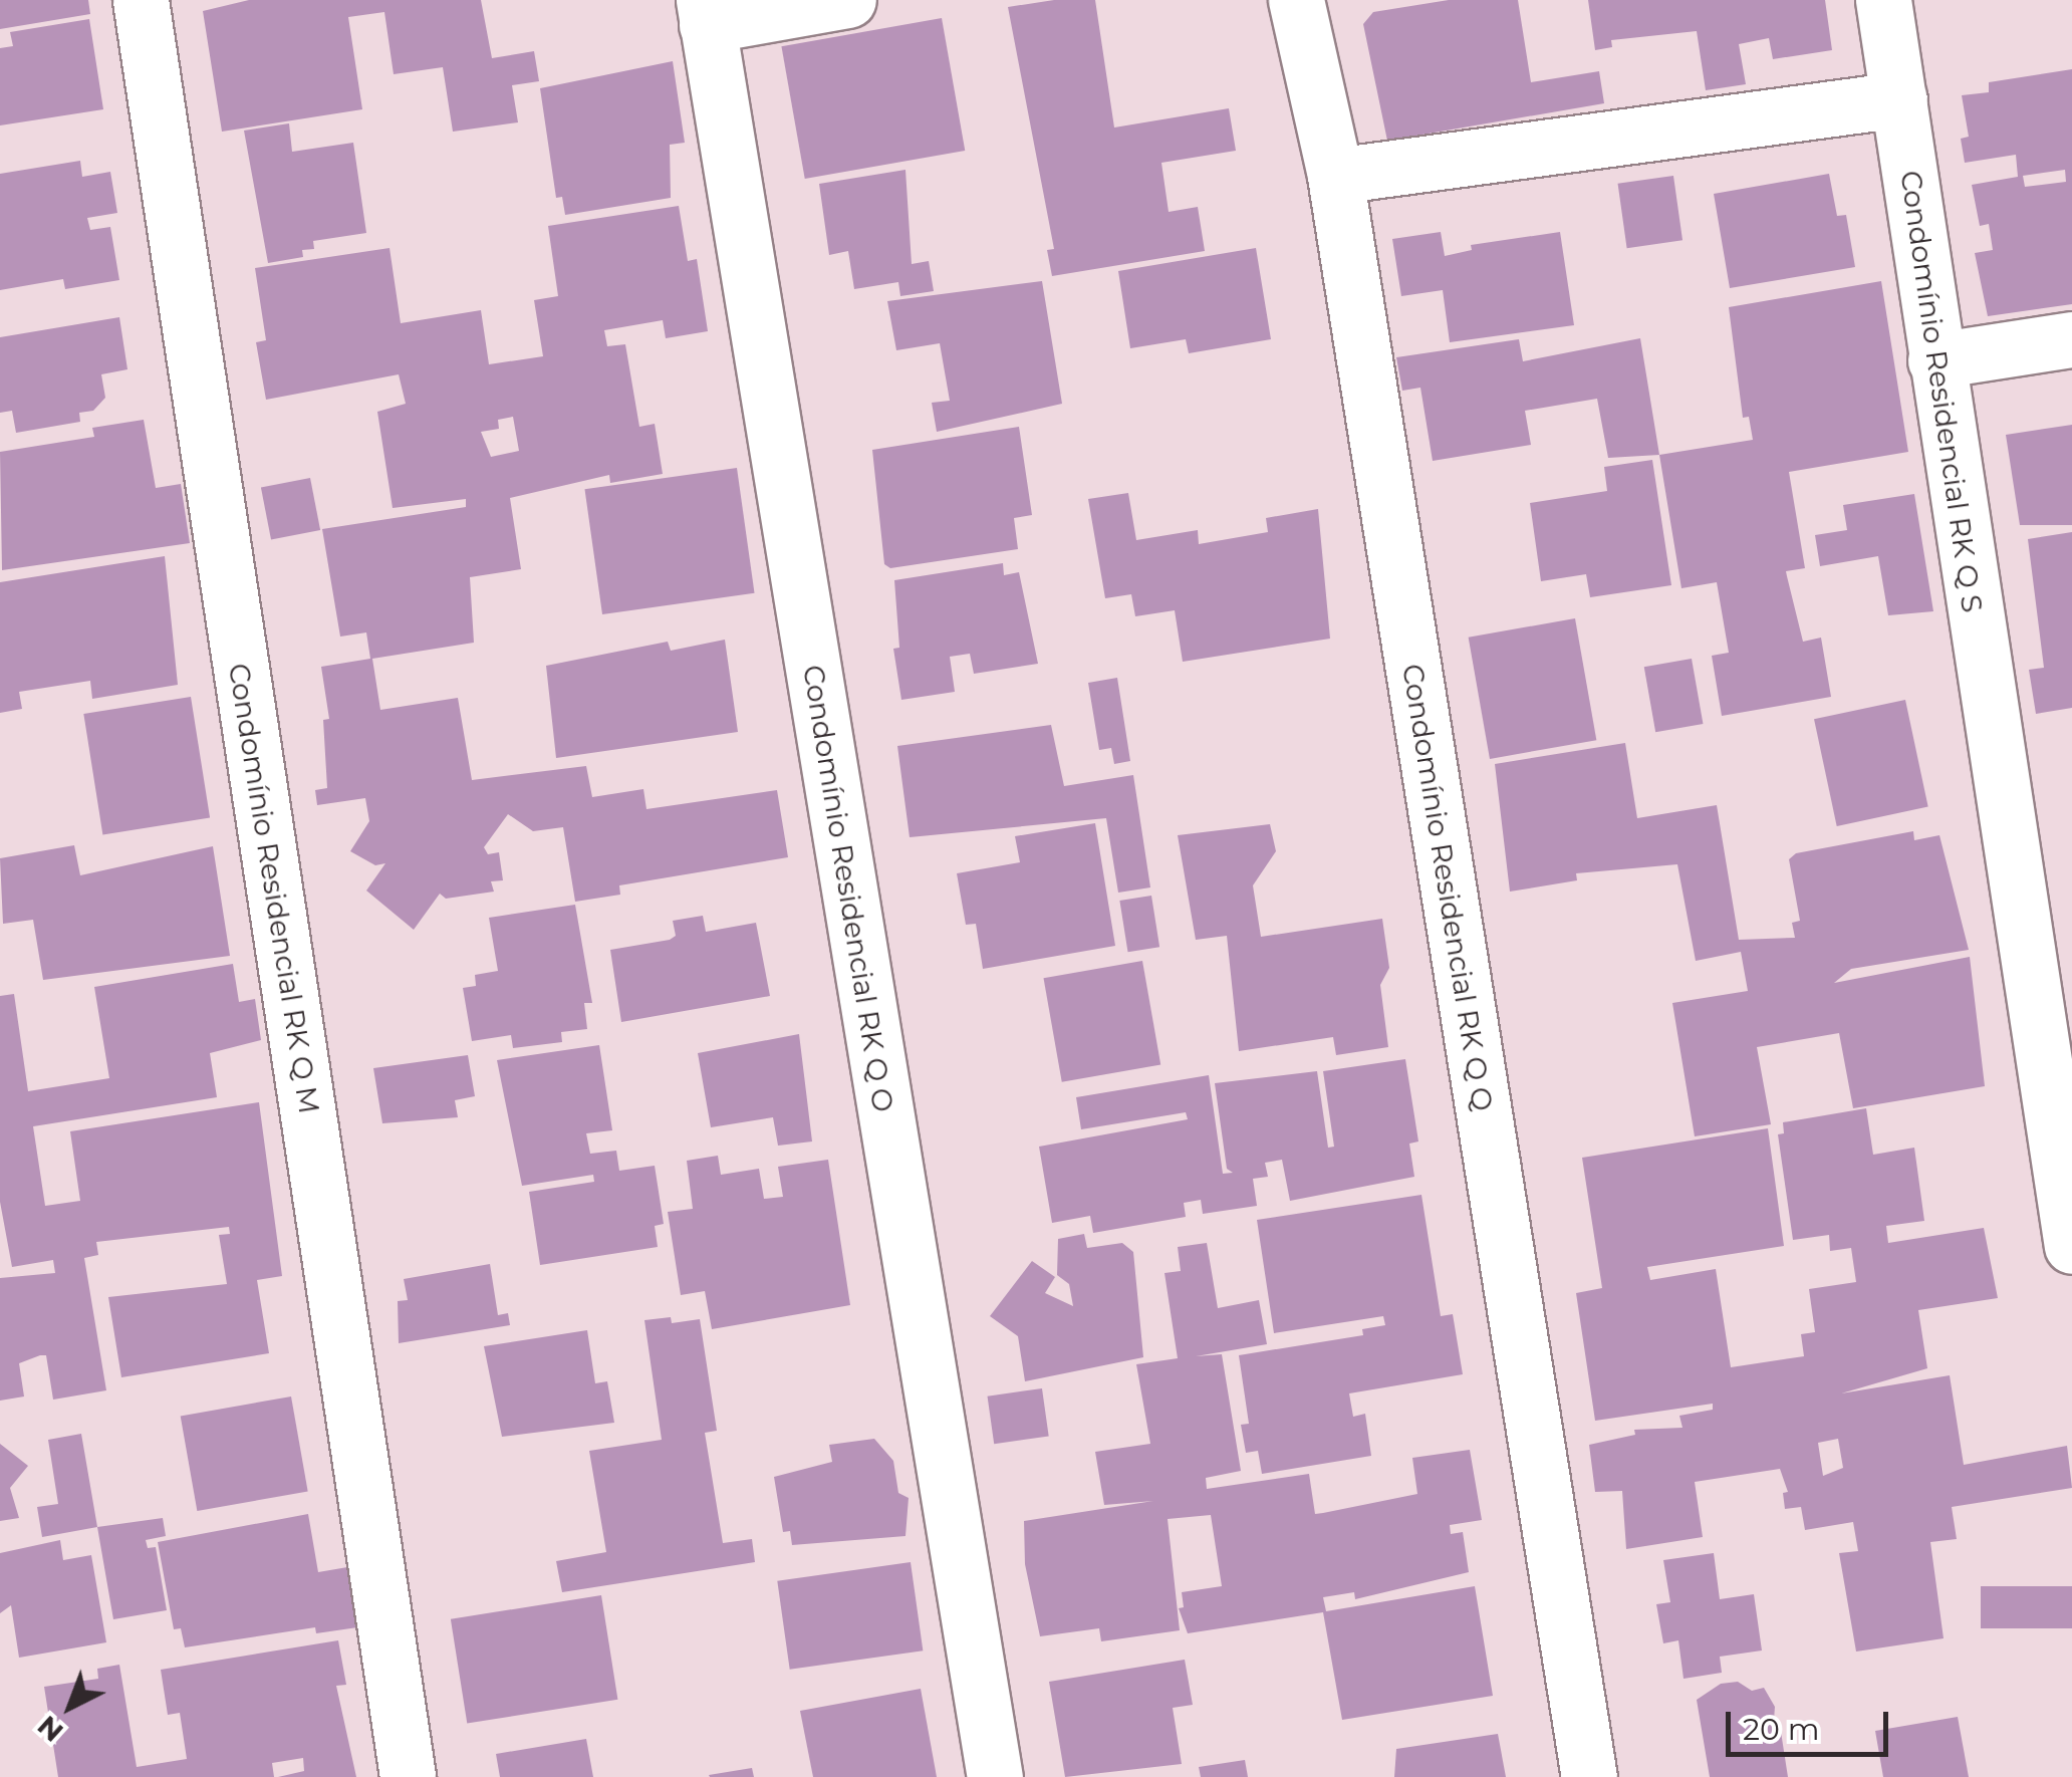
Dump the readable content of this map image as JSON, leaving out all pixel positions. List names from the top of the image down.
{
  "streets": {
    "street": [
      "Condomínio Residencial RK Q S",
      "Condomínio Residencial RK Q Q",
      "Condomínio Residencial RK Q M",
      "Condomínio Residencial RK Q O"
    ]
  },
  "scale_bar": "20 m",
  "north": "bottom left"
}
